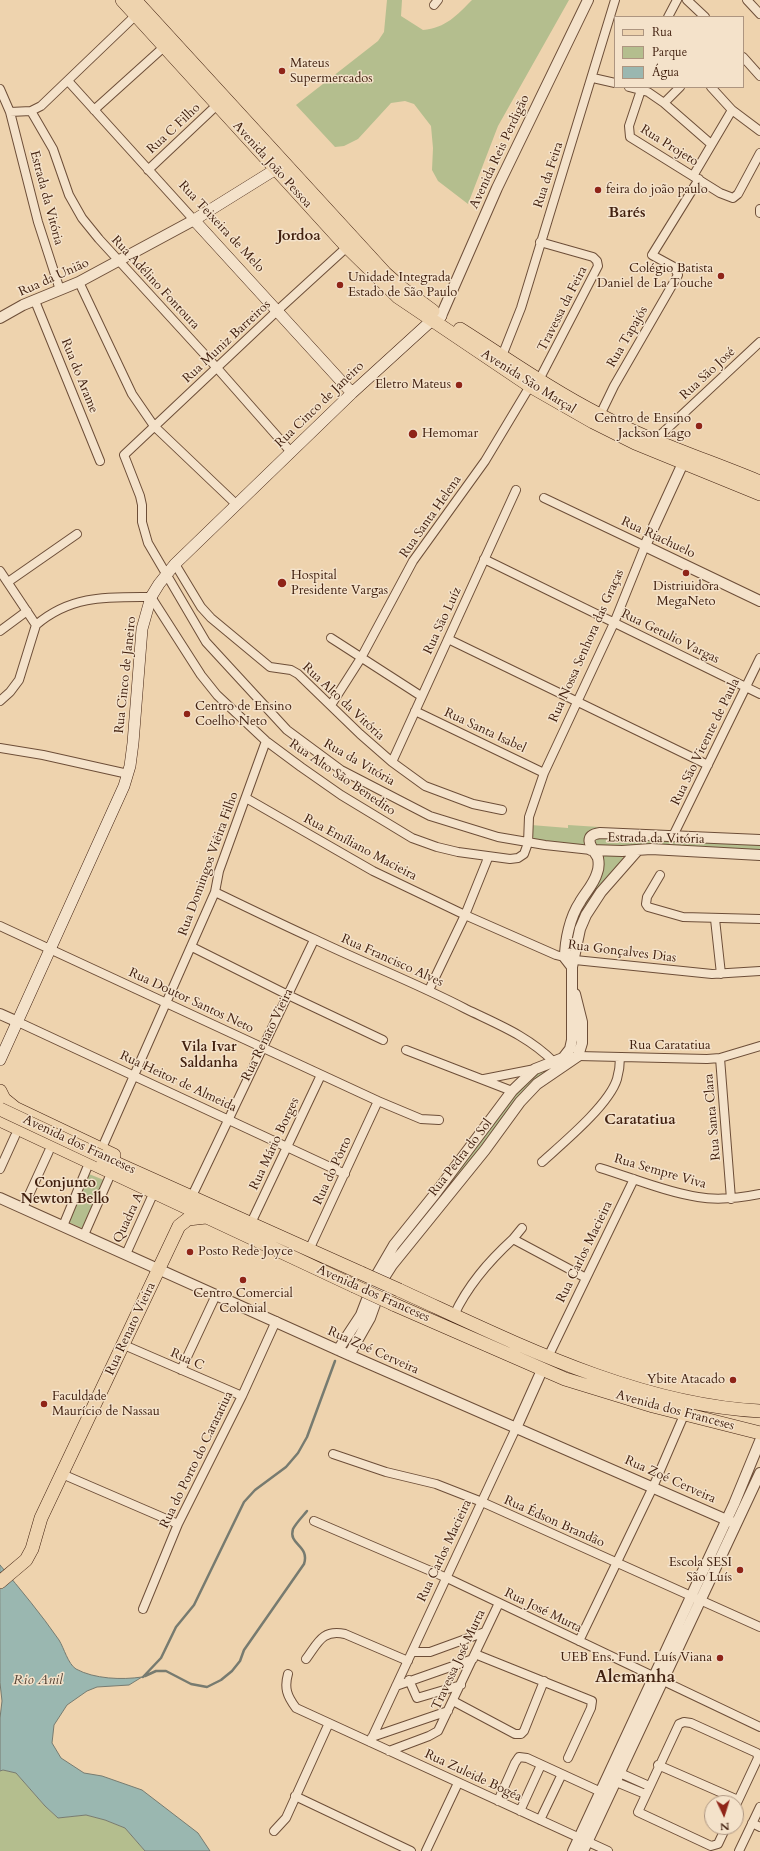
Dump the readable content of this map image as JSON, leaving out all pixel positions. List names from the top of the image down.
{
  "streets": {
    "main road": [
      "Avenida João Pessoa",
      "Rua Teixeira de Melo",
      "Avenida São Marçal",
      "Rua Cinco de Janeiro",
      "Rua Renato Vieira",
      "Avenida dos Franceses"
    ],
    "street": [
      "Rua C Filho",
      "Rua Projeto",
      "Avenida Reis Perdigão",
      "Rua da Feira",
      "Estrada da Vitória",
      "Rua da União",
      "Rua Adélino Fontoura",
      "Travessa da Feira",
      "Rua Tapajós",
      "Rua Muniz Barreiros",
      "Rua São José",
      "Rua do Arame",
      "Rua Santa Helena",
      "Rua Riachuelo",
      "Rua São Luíz",
      "Rua Getulio Vargas",
      "Rua Nossa Senhora das Graças",
      "Rua Alto da Vitória",
      "Rua Santa Isabel",
      "Rua São Vicente de Paula",
      "Rua da Vitória",
      "Rua Alto São Benedito",
      "Rua Emíliano Macieira",
      "Rua Domingos Viêira Filho",
      "Rua Gonçalves Dias",
      "Rua Francisco Alves",
      "Rua Doutor Santos Neto",
      "Rua Caratatiua",
      "Rua Heitor de Almeida",
      "Rua Santa Clara",
      "Rua Mário Borges",
      "Rua Pedra do Sol",
      "Rua do Pôrto",
      "Rua Sempre Viva",
      "Quadra A",
      "Rua Carlos Macieira",
      "Rua Zoé Cerveira",
      "Rua C",
      "Rua do Porto do Caratatiua",
      "Rua Édson Brandão",
      "Rua José Murta",
      "Travessa José Murta",
      "Rua Zuleide Bogéa"
    ]
  },
  "crossings": [
    ["Rua C Filho", "Avenida João Pessoa"],
    ["Rua C Filho", "Rua Teixeira de Melo"],
    ["Rua Projeto", "Rua Tapajós"],
    ["Avenida Reis Perdigão", "Avenida João Pessoa"],
    ["Avenida Reis Perdigão", "Avenida São Marçal"],
    ["Avenida Reis Perdigão", "Rua Cinco de Janeiro"],
    ["Avenida João Pessoa", "Rua Muniz Barreiros"],
    ["Avenida João Pessoa", "Avenida São Marçal"],
    ["Avenida João Pessoa", "Rua Cinco de Janeiro"],
    ["Rua da Feira", "Travessa da Feira"],
    ["Rua da Feira", "Avenida São Marçal"],
    ["Estrada da Vitória", "Rua da União"],
    ["Estrada da Vitória", "Rua São Vicente de Paula"],
    ["Estrada da Vitória", "Rua da Vitória"],
    ["Estrada da Vitória", "Rua Pedra do Sol"],
    ["Rua Teixeira de Melo", "Rua da União"],
    ["Rua Teixeira de Melo", "Rua Muniz Barreiros"],
    ["Rua Teixeira de Melo", "Rua Cinco de Janeiro"],
    ["Rua da União", "Rua Adélino Fontoura"],
    ["Rua da União", "Rua do Arame"],
    ["Rua Adélino Fontoura", "Rua Muniz Barreiros"],
    ["Rua Adélino Fontoura", "Rua Cinco de Janeiro"],
    ["Travessa da Feira", "Avenida São Marçal"],
    ["Travessa da Feira", "Rua Santa Helena"],
    ["Rua Tapajós", "Avenida São Marçal"],
    ["Rua Muniz Barreiros", "Rua Cinco de Janeiro"],
    ["Rua Muniz Barreiros", "Rua da Vitória"],
    ["Rua São José", "Avenida São Marçal"],
    ["Avenida São Marçal", "Rua Cinco de Janeiro"],
    ["Avenida São Marçal", "Rua Santa Helena"],
    ["Avenida São Marçal", "Rua Nossa Senhora das Graças"],
    ["Rua Cinco de Janeiro", "Rua Alto da Vitória"],
    ["Rua Cinco de Janeiro", "Rua da Vitória"],
    ["Rua Cinco de Janeiro", "Rua Alto São Benedito"],
    ["Rua Cinco de Janeiro", "Rua Doutor Santos Neto"],
    ["Rua Cinco de Janeiro", "Rua Heitor de Almeida"],
    ["Rua Santa Helena", "Rua Alto da Vitória"],
    ["Rua Riachuelo", "Rua Nossa Senhora das Graças"],
    ["Rua São Luíz", "Rua Getulio Vargas"],
    ["Rua São Luíz", "Rua Alto da Vitória"],
    ["Rua São Luíz", "Rua Santa Isabel"],
    ["Rua Getulio Vargas", "Rua Nossa Senhora das Graças"],
    ["Rua Getulio Vargas", "Rua São Vicente de Paula"],
    ["Rua Nossa Senhora das Graças", "Rua Santa Isabel"],
    ["Rua Nossa Senhora das Graças", "Rua da Vitória"],
    ["Rua Nossa Senhora das Graças", "Rua Alto São Benedito"],
    ["Rua da Vitória", "Rua Alto São Benedito"],
    ["Rua da Vitória", "Rua Pedra do Sol"],
    ["Rua Alto São Benedito", "Rua Domingos Viêira Filho"],
    ["Rua Emíliano Macieira", "Rua Domingos Viêira Filho"],
    ["Rua Emíliano Macieira", "Rua Gonçalves Dias"],
    ["Rua Domingos Viêira Filho", "Rua Francisco Alves"],
    ["Rua Domingos Viêira Filho", "Rua Doutor Santos Neto"],
    ["Rua Domingos Viêira Filho", "Rua Heitor de Almeida"],
    ["Rua Domingos Viêira Filho", "Avenida dos Franceses"],
    ["Rua Domingos Viêira Filho", "Rua Zoé Cerveira"],
    ["Rua Gonçalves Dias", "Rua Pedra do Sol"],
    ["Rua Francisco Alves", "Rua Renato Vieira"],
    ["Rua Francisco Alves", "Rua Pedra do Sol"],
    ["Rua Doutor Santos Neto", "Rua Renato Vieira"],
    ["Rua Doutor Santos Neto", "Rua Mário Borges"],
    ["Rua Doutor Santos Neto", "Rua do Pôrto"],
    ["Rua Renato Vieira", "Rua Heitor de Almeida"],
    ["Rua Renato Vieira", "Avenida dos Franceses"],
    ["Rua Renato Vieira", "Rua Zoé Cerveira"],
    ["Rua Renato Vieira", "Rua C"],
    ["Rua Caratatiua", "Rua Santa Clara"],
    ["Rua Caratatiua", "Rua Pedra do Sol"],
    ["Rua Heitor de Almeida", "Rua Mário Borges"],
    ["Rua Heitor de Almeida", "Rua do Pôrto"],
    ["Rua Santa Clara", "Rua Sempre Viva"],
    ["Rua Mário Borges", "Avenida dos Franceses"],
    ["Avenida dos Franceses", "Rua do Pôrto"],
    ["Avenida dos Franceses", "Quadra A"],
    ["Avenida dos Franceses", "Rua Carlos Macieira"],
    ["Rua Pedra do Sol", "Rua Zoé Cerveira"],
    ["Rua Sempre Viva", "Rua Carlos Macieira"],
    ["Quadra A", "Rua Zoé Cerveira"],
    ["Rua Carlos Macieira", "Rua Zoé Cerveira"],
    ["Rua Carlos Macieira", "Rua Édson Brandão"],
    ["Rua Carlos Macieira", "Rua José Murta"],
    ["Rua Carlos Macieira", "Rua Zuleide Bogéa"],
    ["Rua Zoé Cerveira", "Rua do Porto do Caratatiua"],
    ["Rua C", "Rua do Porto do Caratatiua"],
    ["Rua José Murta", "Travessa José Murta"],
    ["Travessa José Murta", "Rua Zuleide Bogéa"]
  ],
  "districts": [
    "Barés",
    "Jordoa",
    "Vila Ivar Saldanha",
    "Caratatiua",
    "Conjunto Newton Bello",
    "Alemanha"
  ],
  "water": ["Rio Anil"],
  "places": [
    "Mateus Supermercados",
    "feira do joão paulo",
    "Colégio Batista Daniel de La Touche",
    "Unidade Integrada Estado de São Paulo",
    "Eletro Mateus",
    "Centro de Ensino Jackson Lago",
    "Hemomar",
    "Distriuidora MegaNeto",
    "Hospital Presidente Vargas",
    "Centro de Ensino Coelho Neto",
    "Posto Rede Joyce",
    "Centro Comercial Colonial",
    "Ybite Atacado",
    "Faculdade Maurício de Nassau",
    "Escola SESI São Luís",
    "UEB Ens. Fund. Luís Viana"
  ],
  "legend": ["Rua", "Parque", "Água"],
  "north": "bottom"
}
